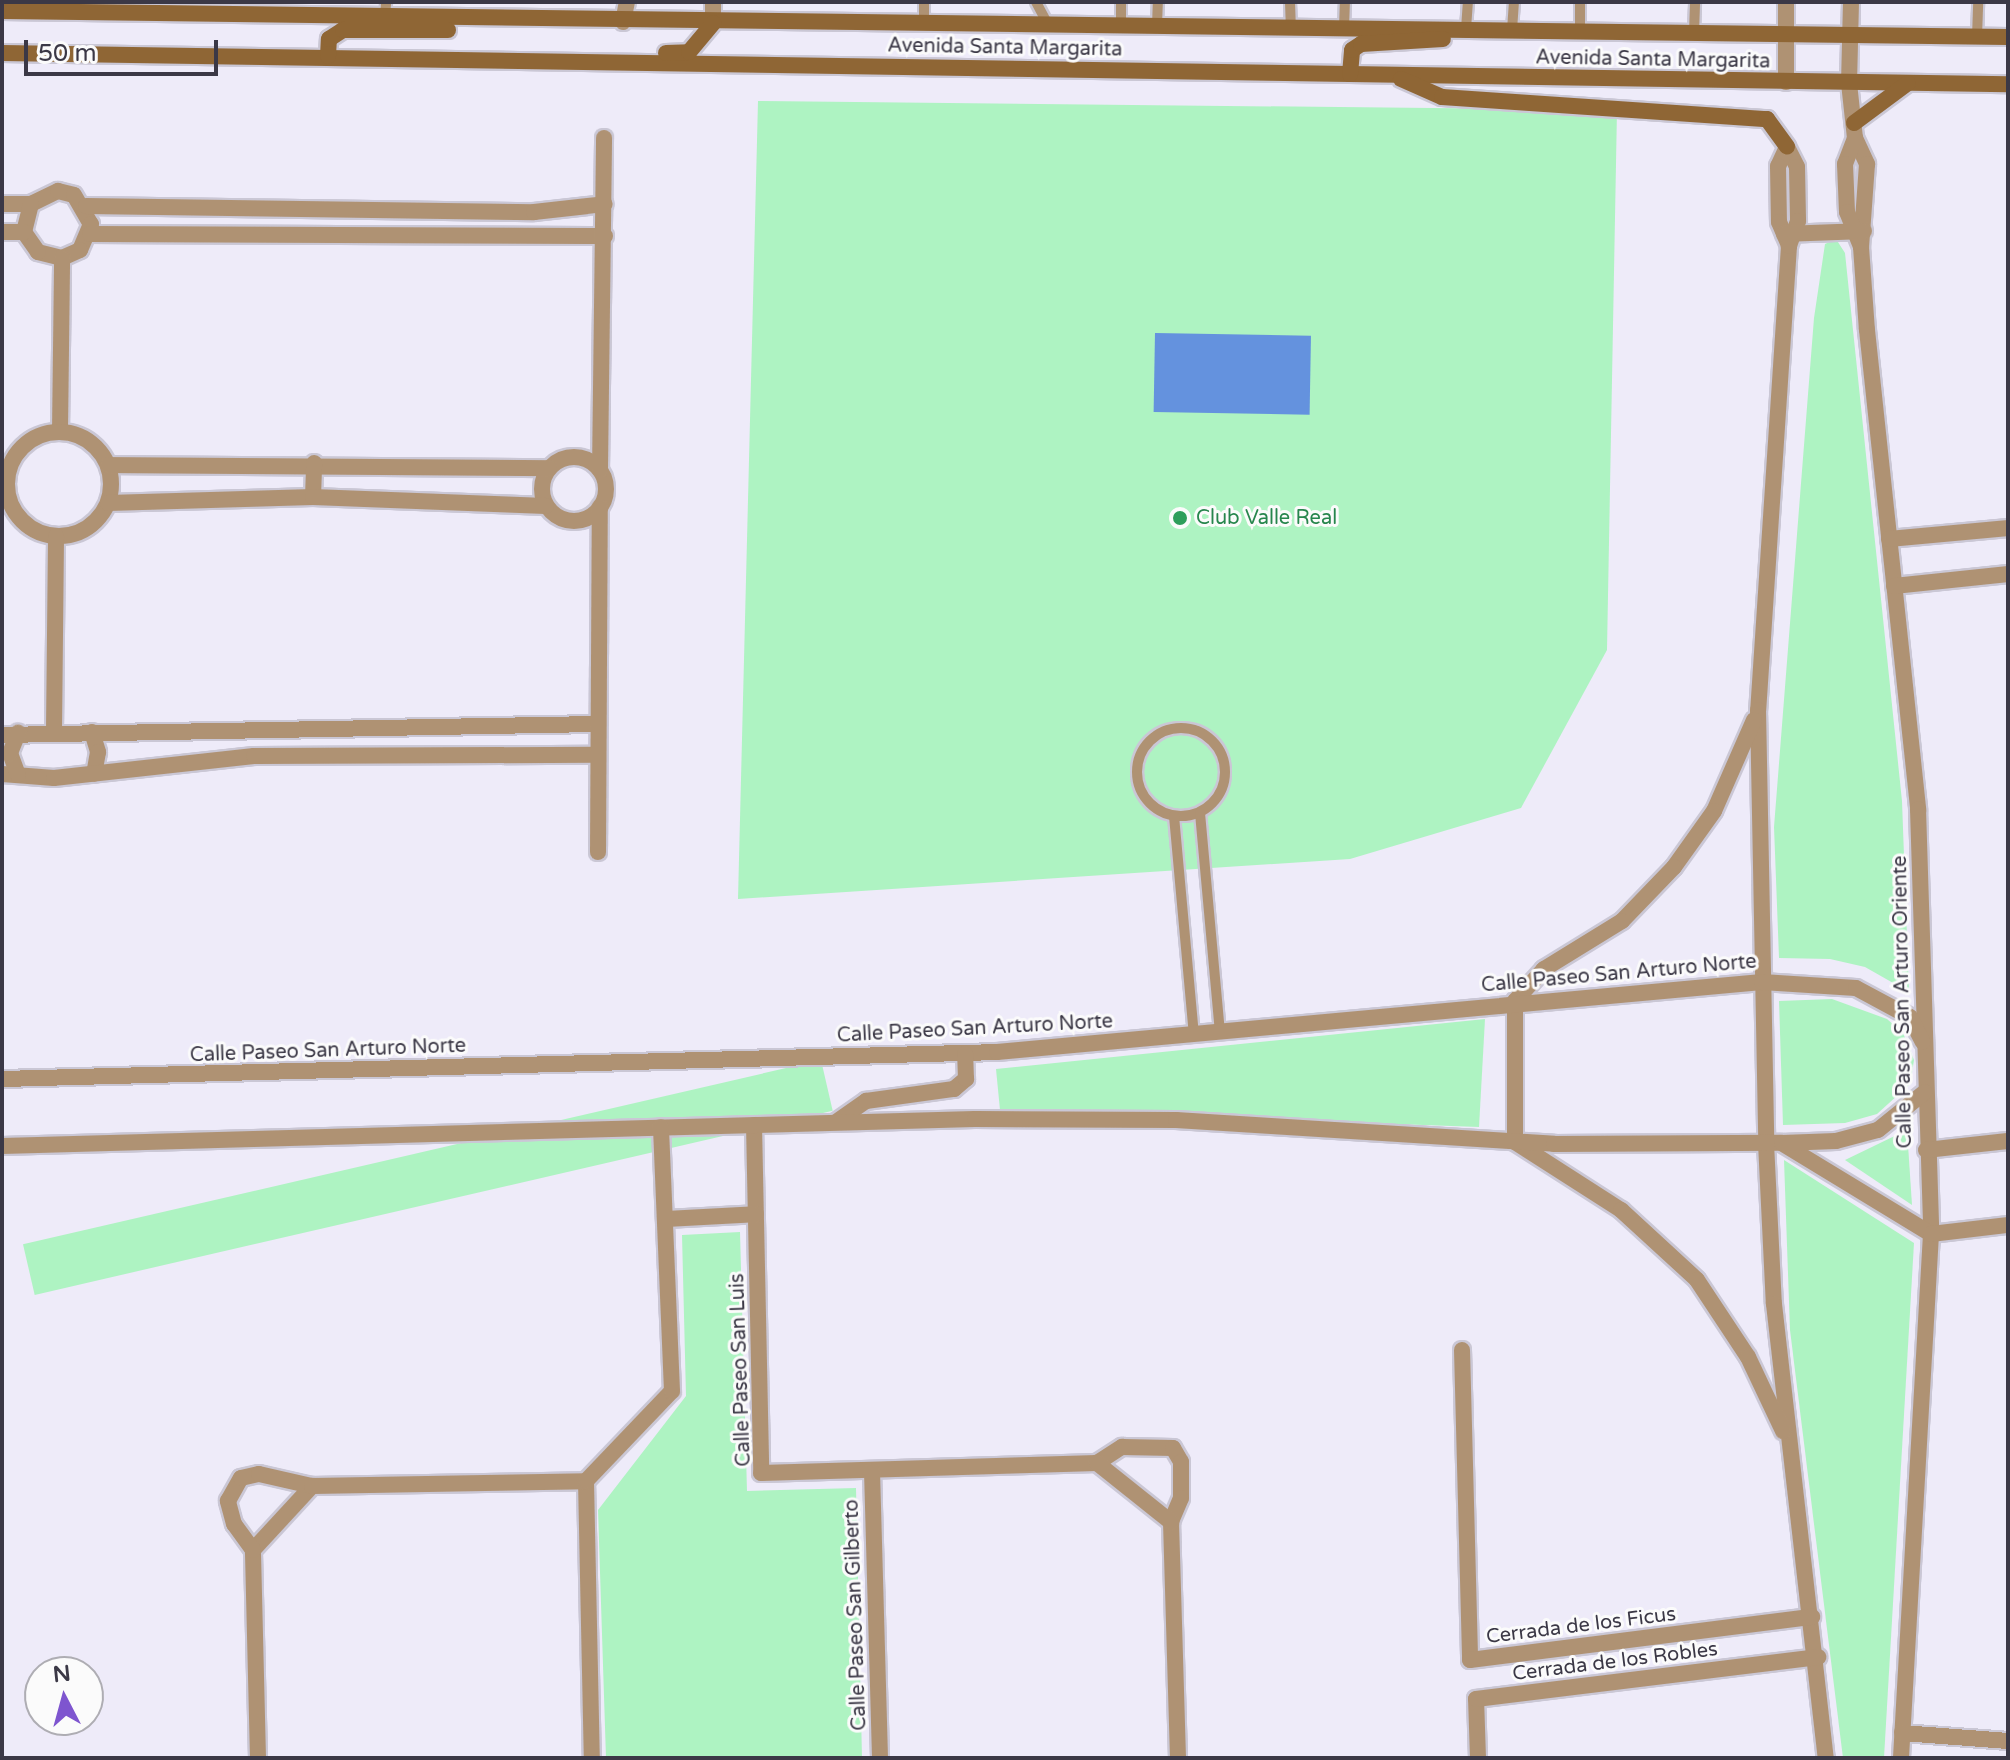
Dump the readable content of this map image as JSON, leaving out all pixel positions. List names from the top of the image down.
{
  "streets": {
    "main road": ["Avenida Santa Margarita"],
    "street": [
      "Calle Paseo San Arturo Norte",
      "Calle Paseo San Arturo Oriente",
      "Calle Paseo San Luis",
      "Calle Paseo San Gilberto",
      "Cerrada de los Ficus",
      "Cerrada de los Robles"
    ]
  },
  "crossings": [
    ["Avenida Santa Margarita", "Calle Paseo San Arturo Oriente"],
    ["Calle Paseo San Arturo Norte", "Calle Paseo San Arturo Oriente"],
    ["Calle Paseo San Luis", "Calle Paseo San Gilberto"]
  ],
  "places": ["Club Valle Real"],
  "scale_bar": "50 m",
  "north": "top"
}
